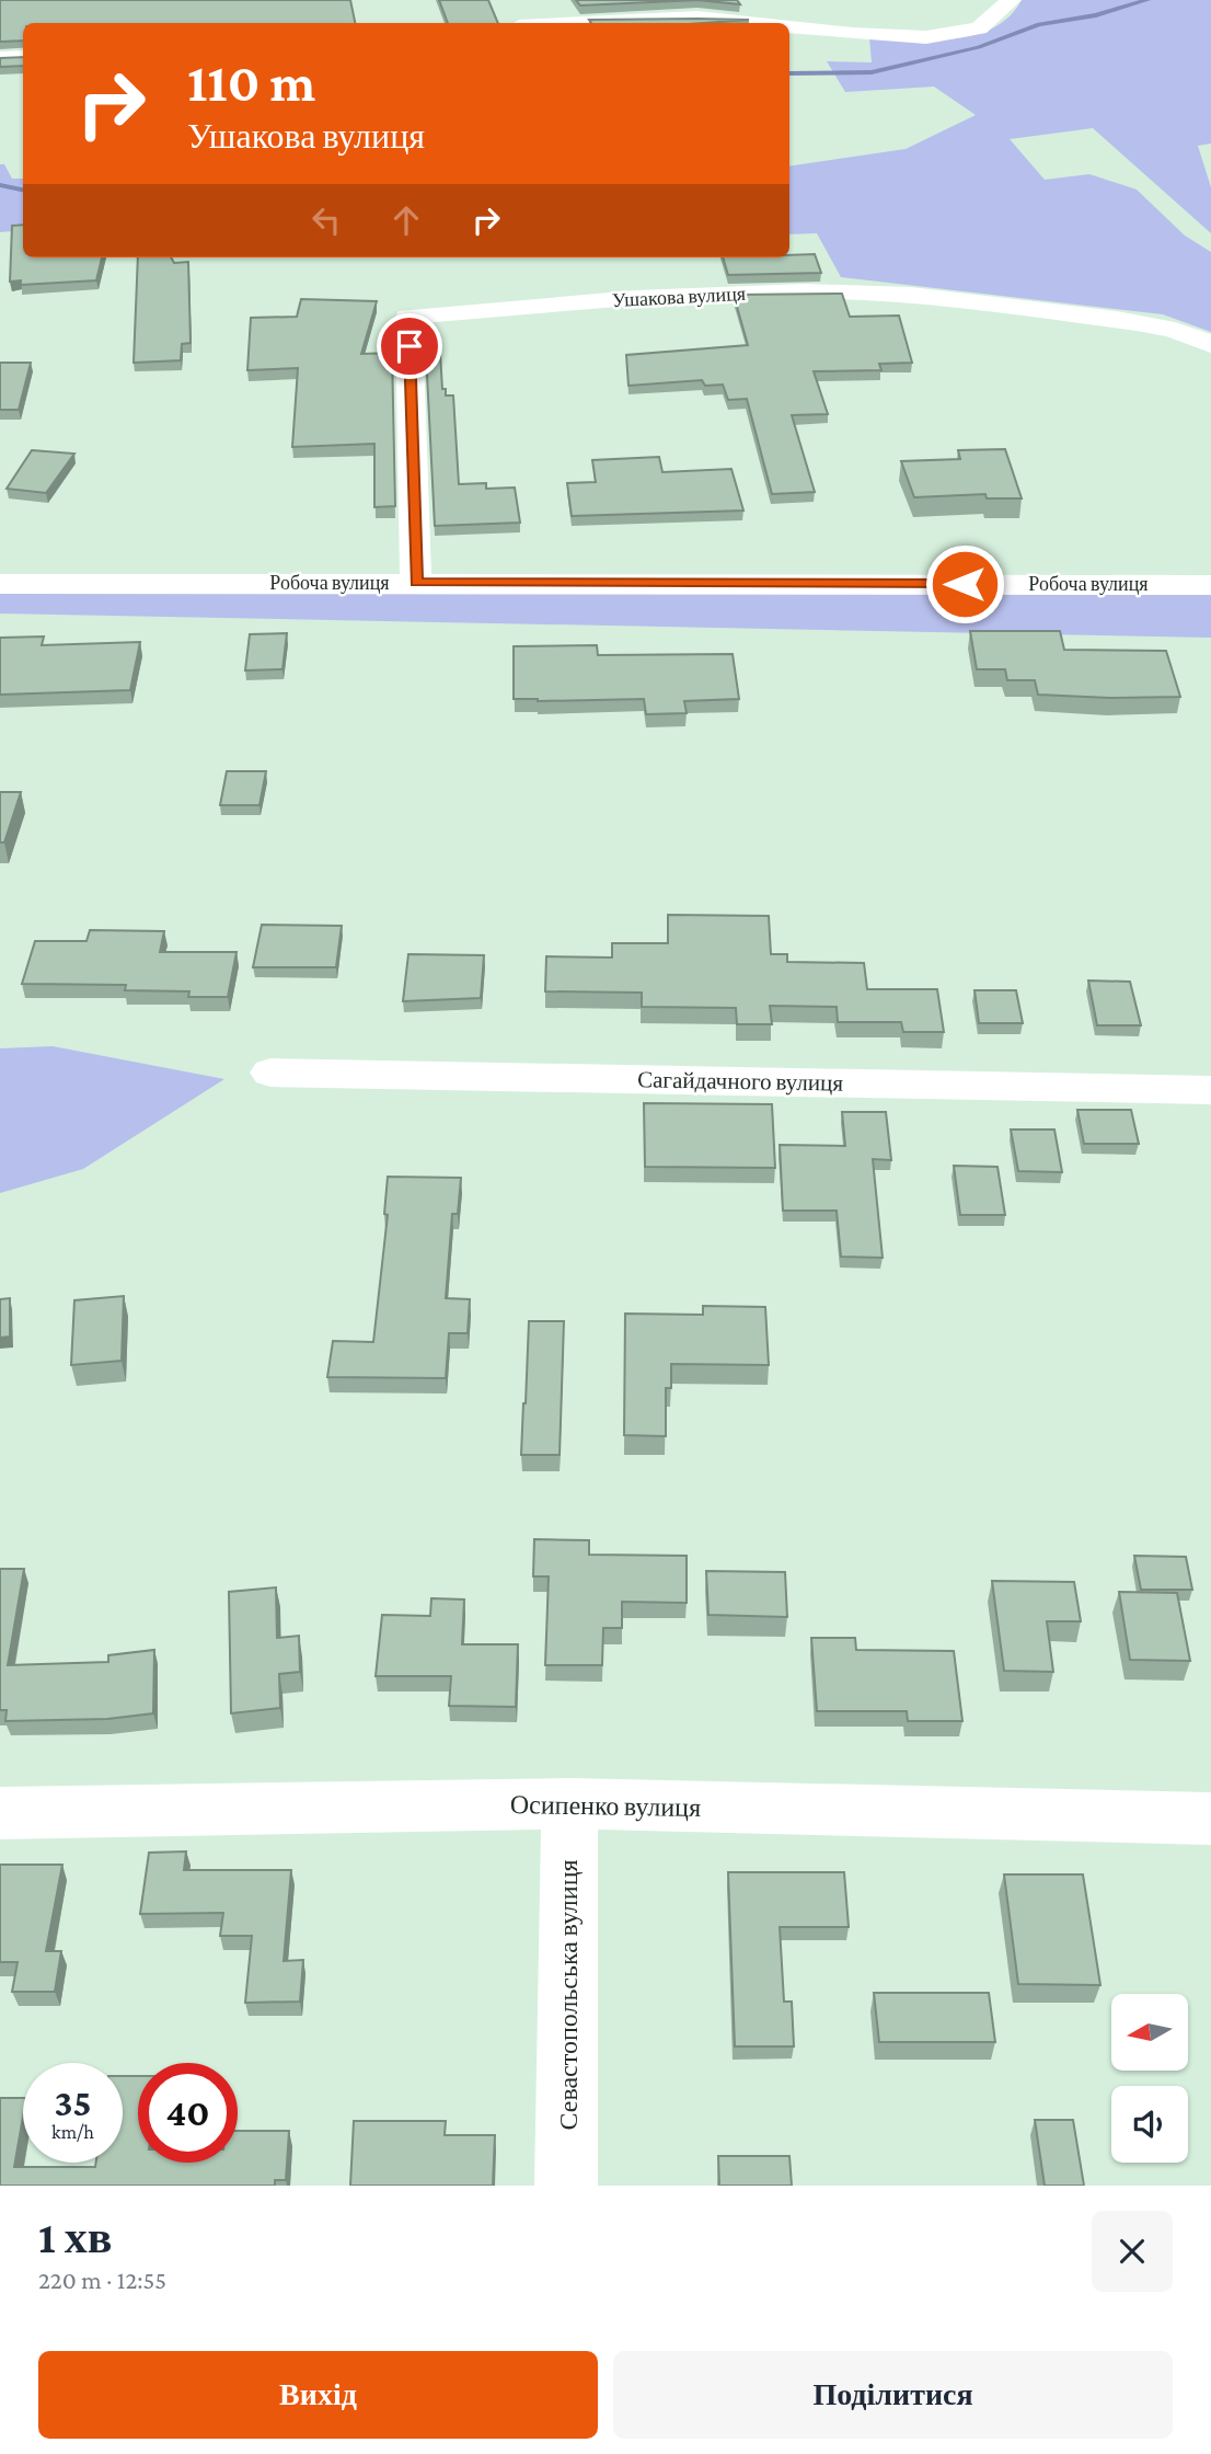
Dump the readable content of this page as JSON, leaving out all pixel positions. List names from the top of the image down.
{
  "streets": {
    "street": [
      "Ушакова вулиця",
      "Робоча вулиця",
      "Сагайдачного вулиця",
      "Осипенко вулиця",
      "Севастопольська вулиця"
    ]
  },
  "crossings": [
    ["Ушакова вулиця", "Робоча вулиця"],
    ["Осипенко вулиця", "Севастопольська вулиця"]
  ],
  "north": "left",
  "page": {
    "turn": ["110 m", "Ушакова вулиця"],
    "speed": "35 km/h",
    "limit": "40",
    "heading": ["1 хв", "220 m · 12:55"],
    "buttons": ["Вихід", "Поділитися"]
  }
}
